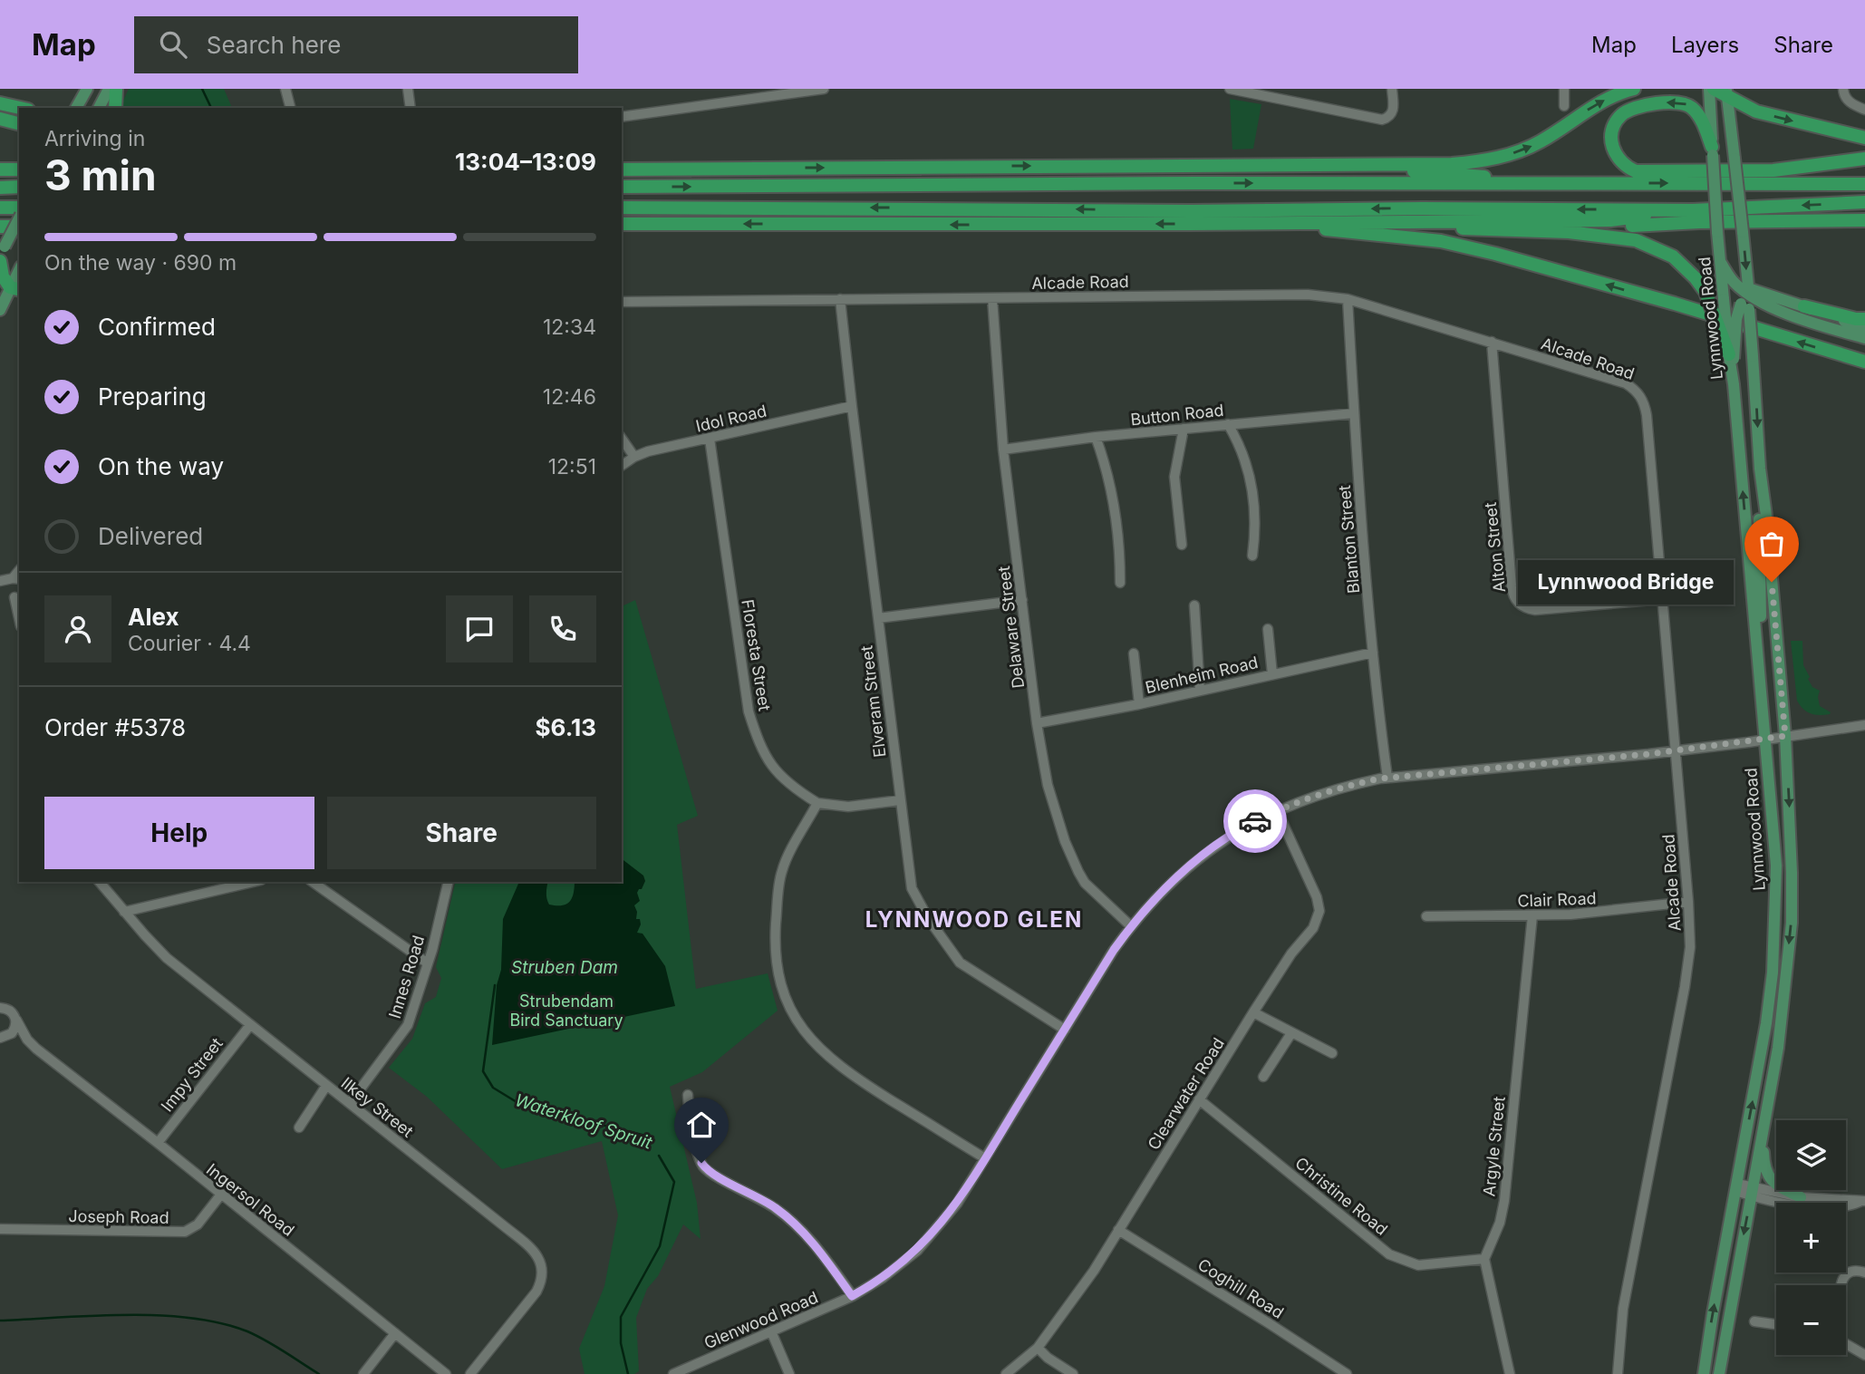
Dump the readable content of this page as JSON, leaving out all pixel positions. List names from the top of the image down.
{
  "streets": {
    "main road": ["Lynnwood Road"],
    "street": [
      "Alcade Road",
      "Button Road",
      "Idol Road",
      "Blanton Street",
      "Alton Street",
      "Delaware Street",
      "Floresta Street",
      "Blenheim Road",
      "Elveram Street",
      "Clair Road",
      "Innes Road",
      "Impy Street",
      "Clearwater Road",
      "Ilkey Street",
      "Argyle Street",
      "Christine Road",
      "Ingersol Road",
      "Joseph Road",
      "Coghill Road",
      "Glenwood Road"
    ]
  },
  "crossings": [
    ["Alcade Road", "Blanton Street"],
    ["Alcade Road", "Alton Street"],
    ["Alcade Road", "Delaware Street"],
    ["Alcade Road", "Elveram Street"],
    ["Alcade Road", "Clair Road"],
    ["Alcade Road", "Glenwood Road"],
    ["Lynnwood Road", "Glenwood Road"],
    ["Button Road", "Blanton Street"],
    ["Button Road", "Delaware Street"],
    ["Idol Road", "Floresta Street"],
    ["Idol Road", "Elveram Street"],
    ["Blanton Street", "Blenheim Road"],
    ["Blanton Street", "Glenwood Road"],
    ["Delaware Street", "Blenheim Road"],
    ["Delaware Street", "Glenwood Road"],
    ["Elveram Street", "Glenwood Road"],
    ["Clair Road", "Argyle Street"],
    ["Innes Road", "Ilkey Street"],
    ["Impy Street", "Ilkey Street"],
    ["Impy Street", "Ingersol Road"],
    ["Clearwater Road", "Christine Road"],
    ["Clearwater Road", "Coghill Road"],
    ["Clearwater Road", "Glenwood Road"],
    ["Argyle Street", "Christine Road"],
    ["Ingersol Road", "Joseph Road"]
  ],
  "districts": ["LYNNWOOD GLEN"],
  "water": ["Struben Dam", "Waterkloof Spruit"],
  "parks": ["Strubendam Bird Sanctuary"],
  "places": ["Lynnwood Bridge"],
  "page": {
    "header": "Map",
    "search": "Search here",
    "nav": ["Map", "Layers", "Share"],
    "heading": ["3 min", "Arriving in", "13:04–13:09"],
    "panel": [
      "Alex",
      "Courier · 4.4",
      "Order #5378",
      "$6.13"
    ],
    "bar": "On the way · 690 m",
    "list": [
      ["Confirmed", "12:34"],
      ["Preparing", "12:46"],
      ["On the way", "12:51"],
      "Delivered"
    ],
    "bubble": "Lynnwood Bridge",
    "buttons": ["Help", "Share"],
    "map_buttons": ["+", "−"]
  }
}
